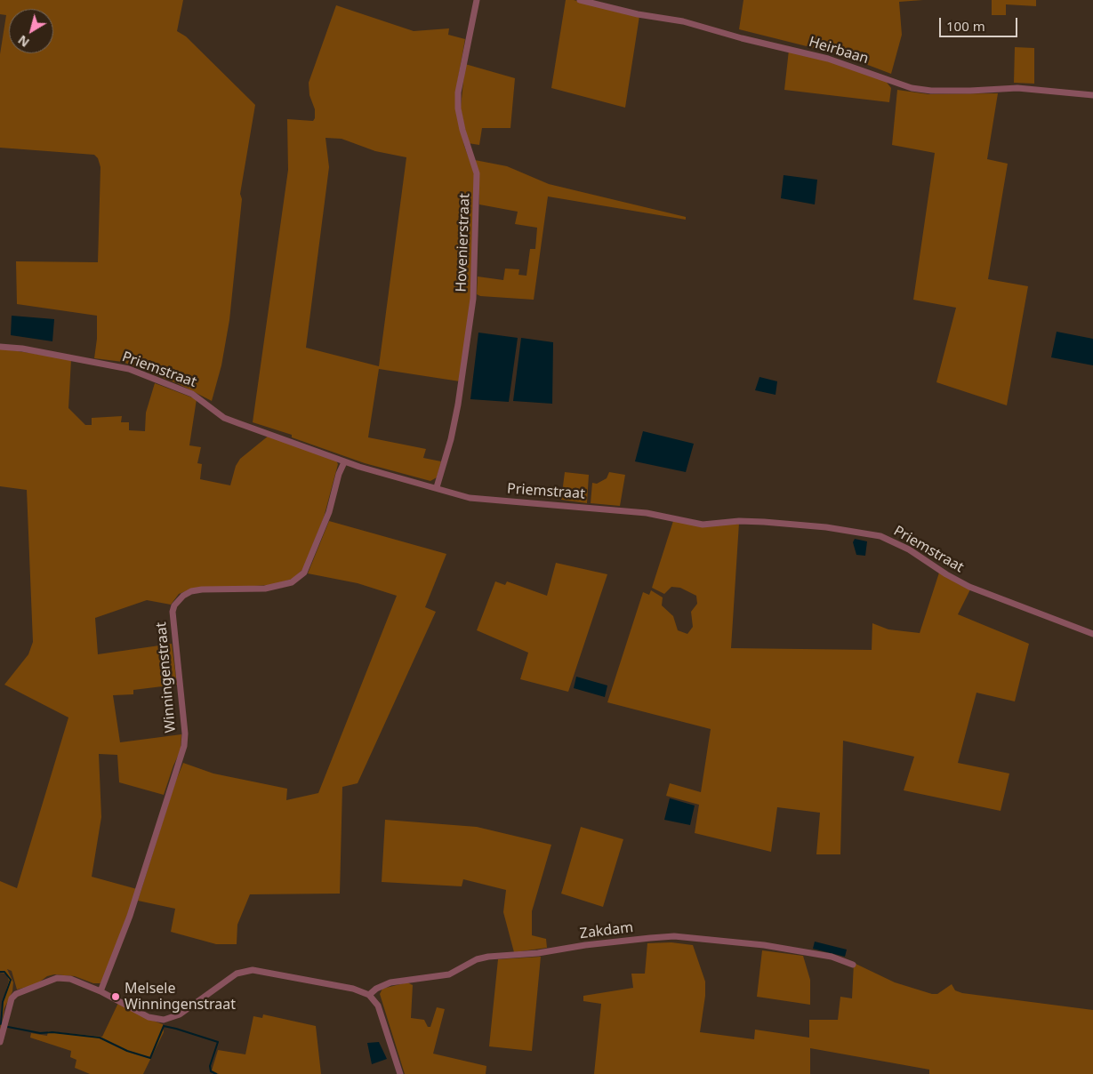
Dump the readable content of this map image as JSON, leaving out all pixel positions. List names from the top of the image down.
{
  "streets": {
    "street": [
      "Heirbaan",
      "Hovenierstraat",
      "Priemstraat",
      "Winningenstraat",
      "Zakdam"
    ]
  },
  "crossings": [
    ["Hovenierstraat", "Priemstraat"],
    ["Priemstraat", "Winningenstraat"]
  ],
  "places": ["Melsele Winningenstraat"],
  "scale_bar": "100 m",
  "north": "bottom left"
}
